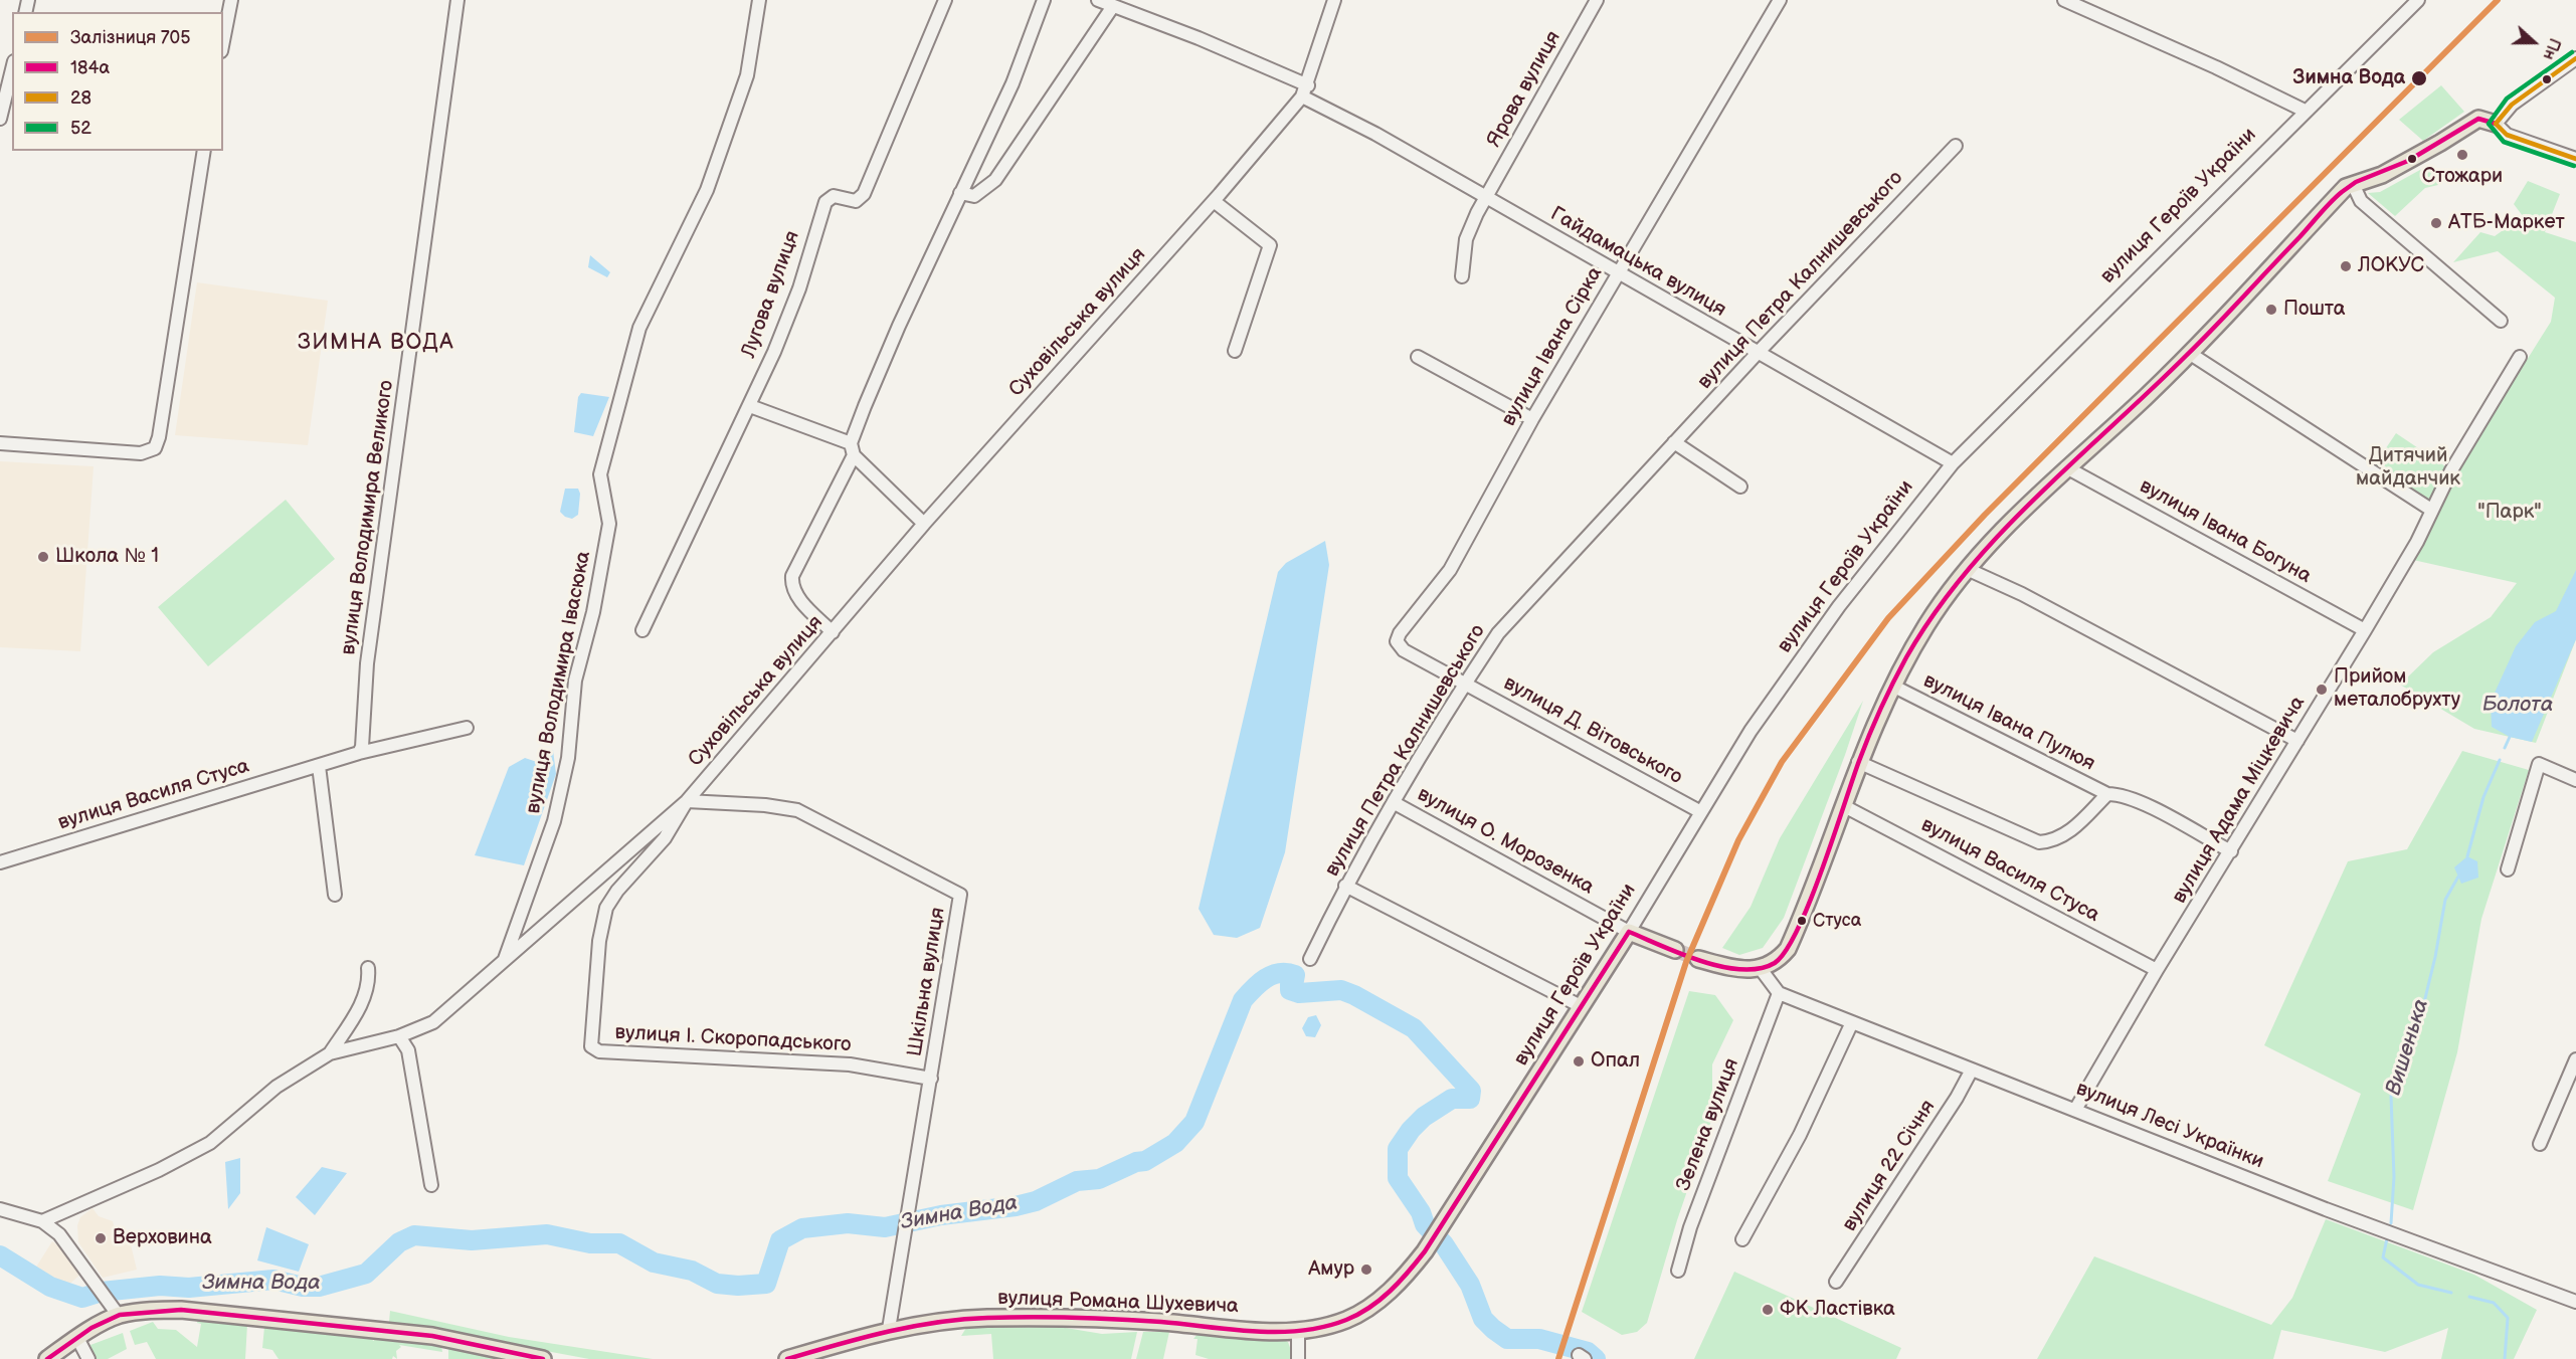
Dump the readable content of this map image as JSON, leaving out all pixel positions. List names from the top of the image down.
{
  "streets": {
    "main road": ["вулиця Героїв України", "вулиця Романа Шухевича"],
    "street": [
      "Ярова вулиця",
      "Гайдамацька вулиця",
      "вулиця Петра Калнишевського",
      "Лугова вулиця",
      "Суховільська вулиця",
      "вулиця Івана Сірка",
      "вулиця Володимира Великого",
      "вулиця Івана Богуна",
      "вулиця Володимира Івасюка",
      "вулиця Івана Пулюя",
      "вулиця Д. Вітовського",
      "вулиця Василя Стуса",
      "вулиця Адама Міцкевича",
      "вулиця О. Морозенка",
      "Шкільна вулиця",
      "вулиця І. Скоропадського",
      "Зелена вулиця",
      "вулиця Лесі Українки",
      "вулиця 22 Січня"
    ]
  },
  "crossings": [
    ["Ярова вулиця", "Гайдамацька вулиця"],
    ["вулиця Героїв України", "Гайдамацька вулиця"],
    ["вулиця Героїв України", "вулиця Д. Вітовського"],
    ["вулиця Героїв України", "вулиця О. Морозенка"],
    ["вулиця Героїв України", "вулиця Романа Шухевича"],
    ["Гайдамацька вулиця", "вулиця Петра Калнишевського"],
    ["Гайдамацька вулиця", "Суховільська вулиця"],
    ["Гайдамацька вулиця", "вулиця Івана Сірка"],
    ["вулиця Петра Калнишевського", "вулиця Івана Сірка"],
    ["вулиця Петра Калнишевського", "вулиця Д. Вітовського"],
    ["вулиця Петра Калнишевського", "вулиця О. Морозенка"],
    ["Суховільська вулиця", "вулиця Володимира Івасюка"],
    ["Суховільська вулиця", "Шкільна вулиця"],
    ["Суховільська вулиця", "вулиця І. Скоропадського"],
    ["вулиця Івана Сірка", "вулиця Д. Вітовського"],
    ["вулиця Володимира Великого", "вулиця Василя Стуса"],
    ["вулиця Івана Богуна", "вулиця Адама Міцкевича"],
    ["вулиця Івана Пулюя", "вулиця Адама Міцкевича"],
    ["вулиця Василя Стуса", "вулиця Адама Міцкевича"],
    ["вулиця Адама Міцкевича", "вулиця Лесі Українки"],
    ["Шкільна вулиця", "вулиця І. Скоропадського"],
    ["Шкільна вулиця", "вулиця Романа Шухевича"],
    ["Зелена вулиця", "вулиця Лесі Українки"],
    ["вулиця Лесі Українки", "вулиця 22 Січня"]
  ],
  "districts": ["ЗИМНА ВОДА"],
  "water": ["Болота", "Вишенька", "Зимна Вода"],
  "parks": ["Дитячий майданчик", "\"Парк\""],
  "places": [
    "Зимна Вода",
    "Стожари",
    "АТБ-Маркет",
    "ЛОКУС",
    "Пошта",
    "Школа № 1",
    "Прийом металобрухту",
    "Стуса",
    "Опал",
    "Верховина",
    "Амур",
    "ФК Ластівка"
  ],
  "lines": [
    "rail line 705",
    "transit line 52",
    "transit line 28",
    "transit line 184а"
  ],
  "legend": [
    "Залізниця 705",
    "184а",
    "28",
    "52"
  ],
  "north": "right"
}
